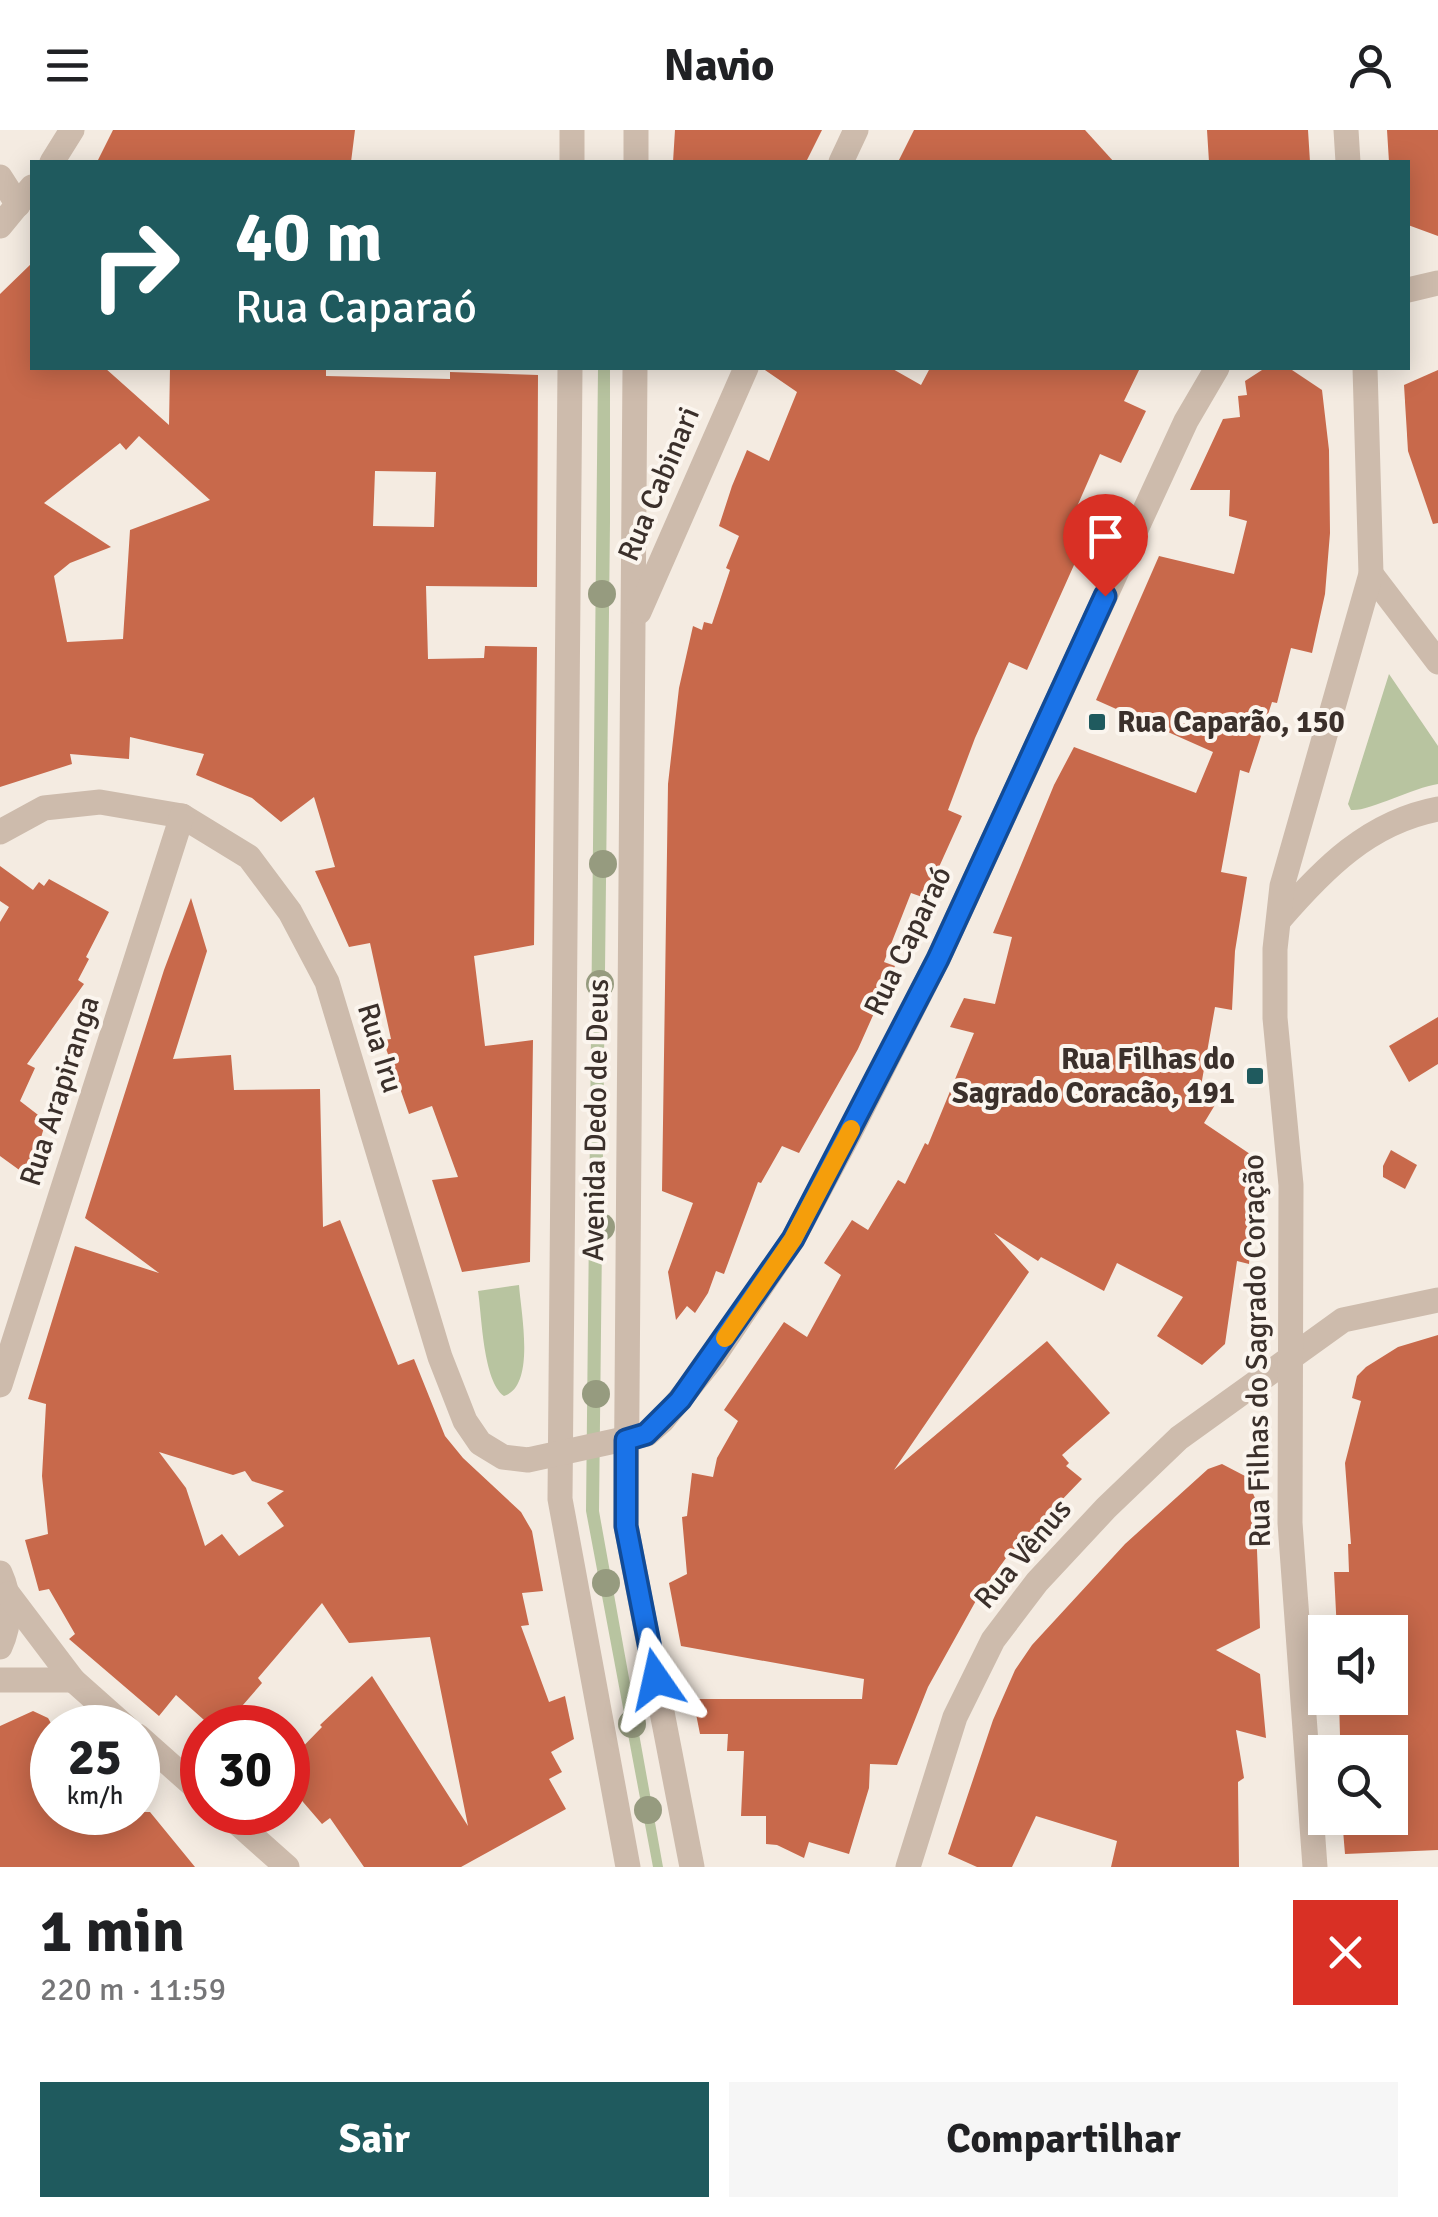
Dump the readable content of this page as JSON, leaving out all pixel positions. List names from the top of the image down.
{
  "streets": {
    "street": [
      "Rua Cabinari",
      "Rua Caparaó",
      "Rua Iru",
      "Rua Arapiranga",
      "Avenida Dedo de Deus",
      "Rua Filhas do Sagrado Coração",
      "Rua Vênus"
    ]
  },
  "crossings": [
    ["Rua Cabinari", "Avenida Dedo de Deus"],
    ["Rua Caparaó", "Rua Iru"],
    ["Rua Caparaó", "Avenida Dedo de Deus"],
    ["Rua Iru", "Rua Arapiranga"],
    ["Rua Iru", "Avenida Dedo de Deus"],
    ["Rua Filhas do Sagrado Coração", "Rua Vênus"]
  ],
  "places": {
    "transit": ["Rua Caparão, 150", "Rua Filhas do Sagrado Coracão, 191"]
  },
  "page": {
    "header": "Navio",
    "turn": ["40 m", "Rua Caparaó"],
    "speed": "25 km/h",
    "limit": "30",
    "heading": ["1 min", "220 m · 11:59"],
    "buttons": ["Sair", "Compartilhar"]
  }
}
